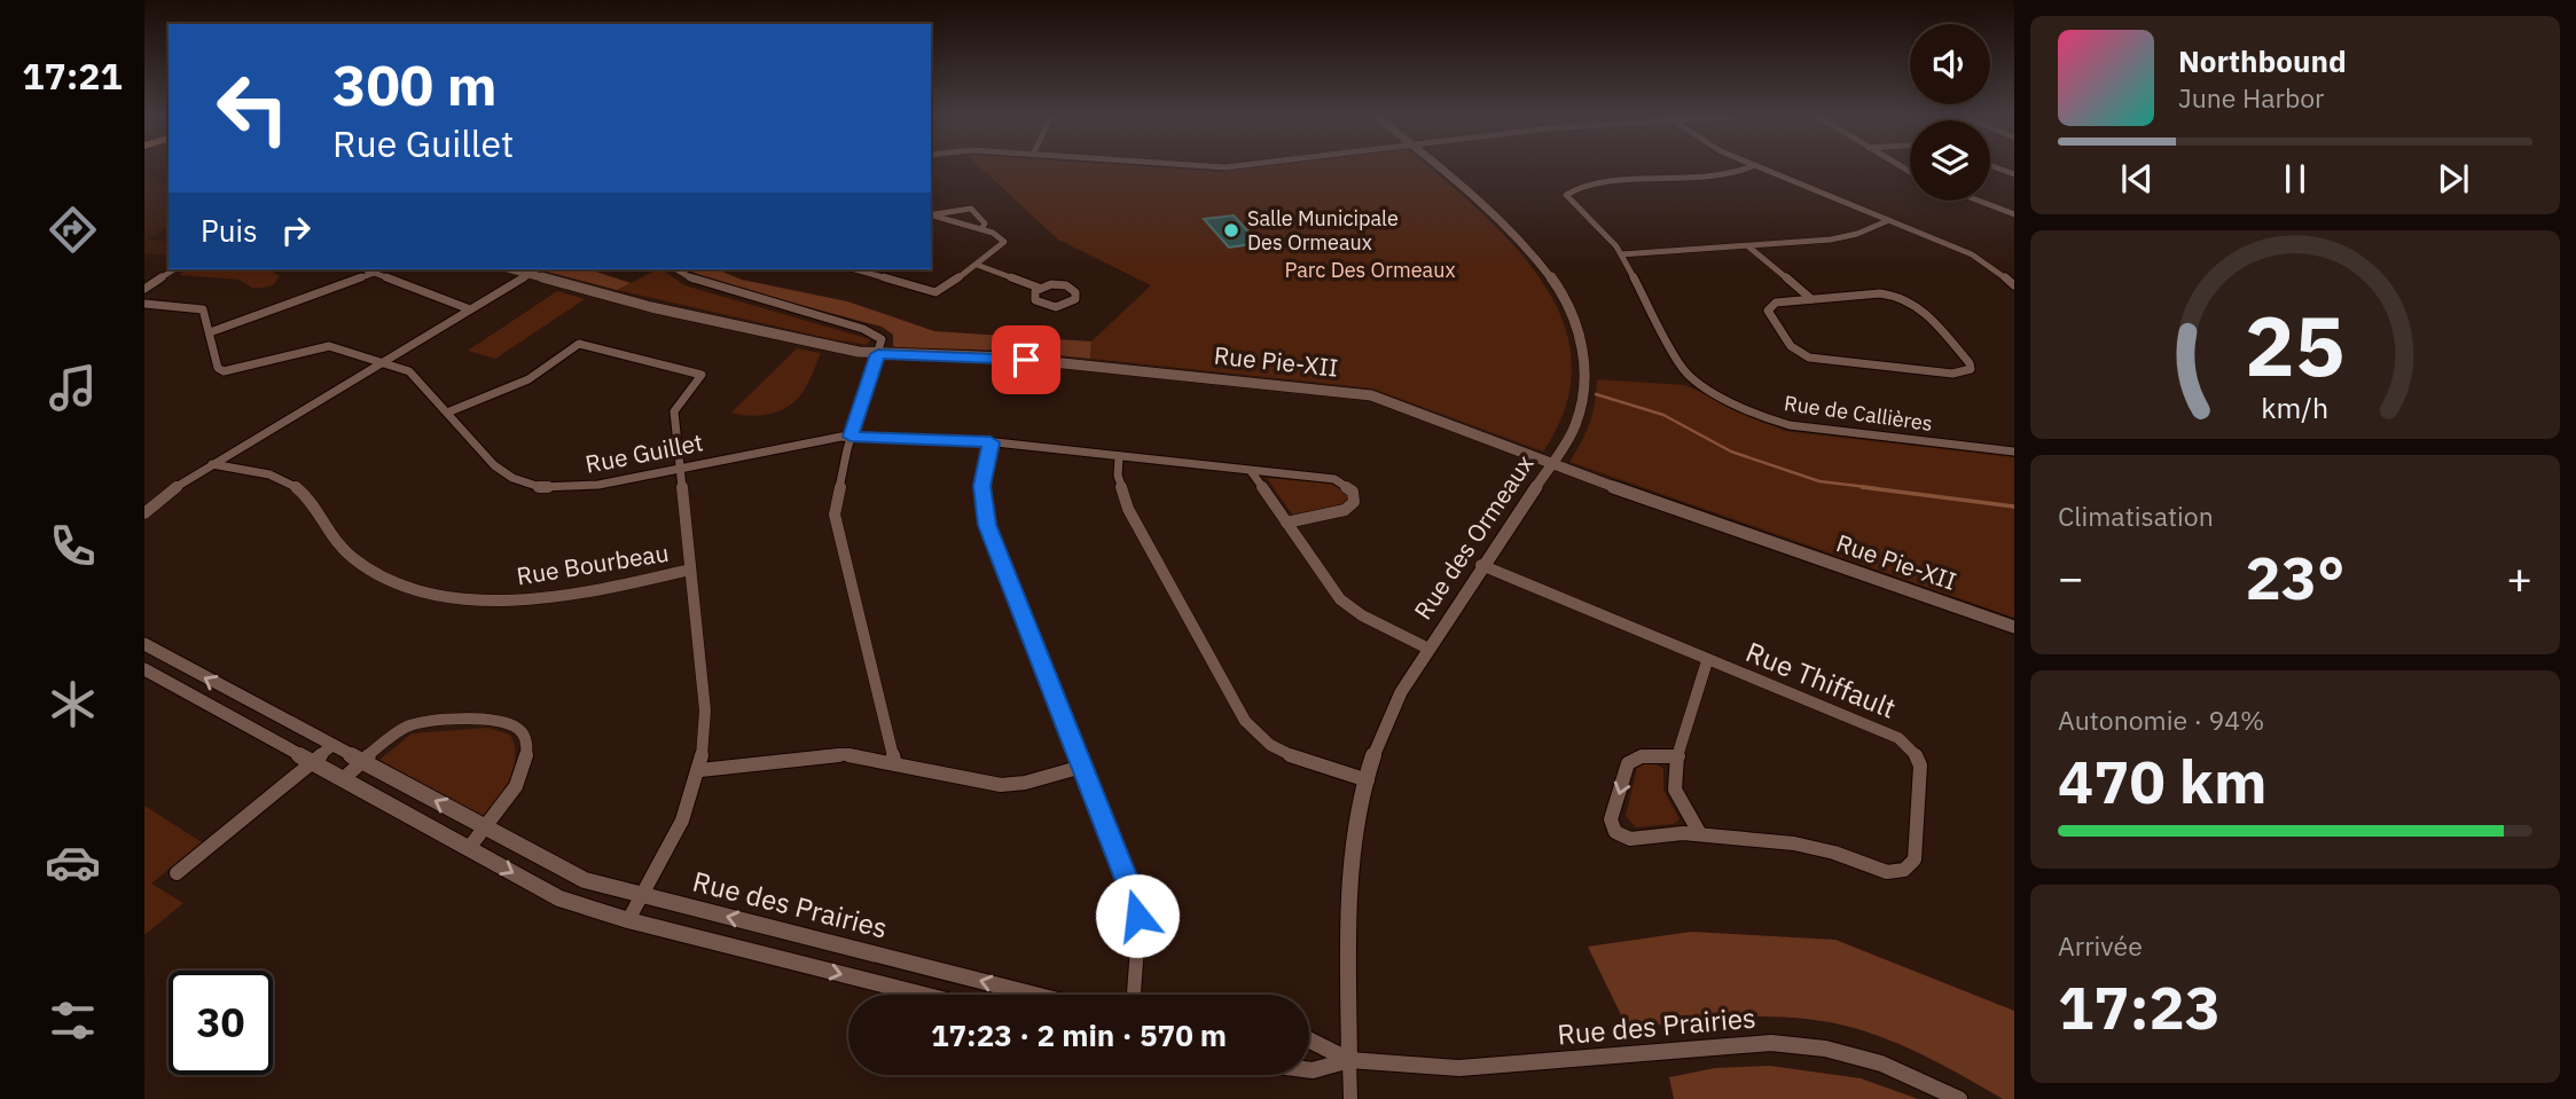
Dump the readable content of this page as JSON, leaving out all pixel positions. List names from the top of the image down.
{
  "streets": {
    "street": [
      "Rue Pie-XII",
      "Rue de Callières",
      "Rue Guillet",
      "Rue des Ormeaux",
      "Rue Bourbeau",
      "Rue Thiffault",
      "Rue des Prairies"
    ]
  },
  "crossings": [
    ["Rue Pie-XII", "Rue des Ormeaux"],
    ["Rue des Ormeaux", "Rue Thiffault"],
    ["Rue des Ormeaux", "Rue des Prairies"]
  ],
  "parks": ["Parc Des Ormeaux"],
  "places": ["Salle Municipale Des Ormeaux"],
  "page": {
    "tabs": "17:21",
    "turn": ["300 m", "Rue Guillet"],
    "song": ["Northbound", "June Harbor"],
    "then": "Puis",
    "tile": [
      "Climatisation",
      ["Autonomie · 94%", "470 km"],
      ["Arrivée", "17:23"]
    ],
    "heat": ["−", "23°", "+"],
    "limit": "30",
    "trip": "17:23 · 2 min · 570 m",
    "gauge": ["25", "km/h"]
  }
}
